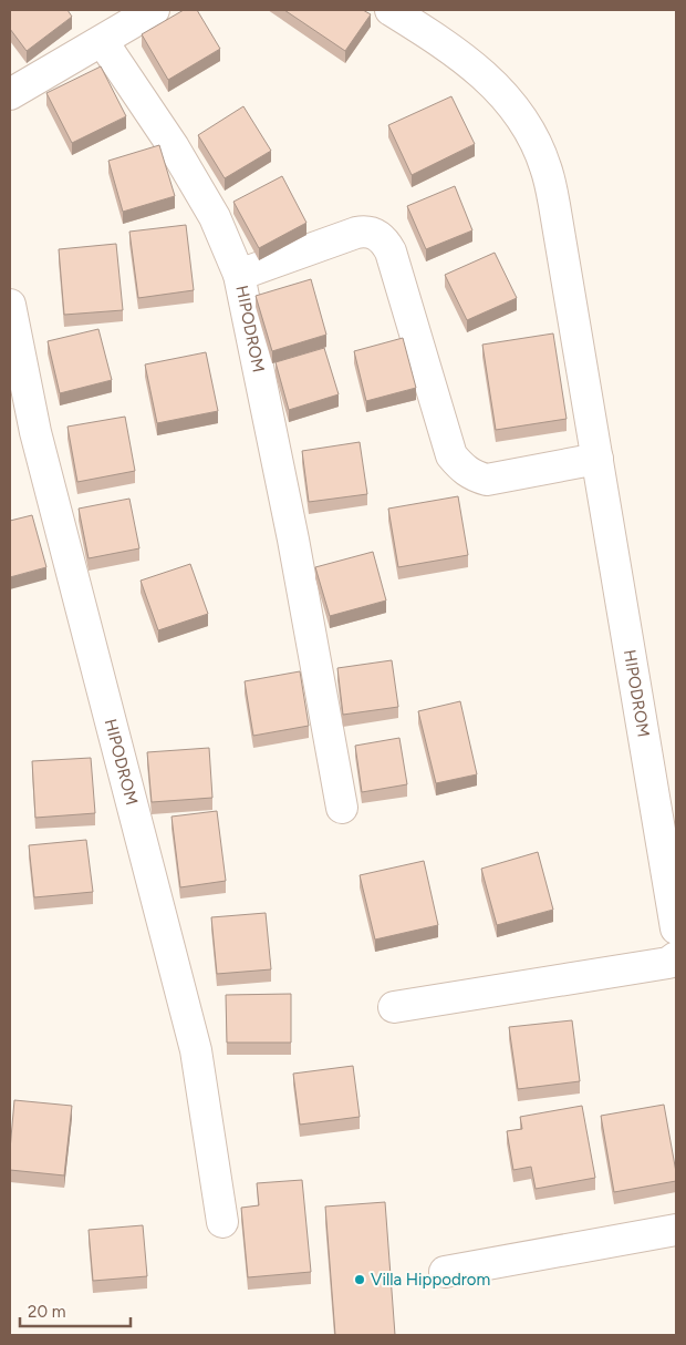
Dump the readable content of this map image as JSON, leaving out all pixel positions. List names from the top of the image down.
{
  "streets": {
    "street": ["HIPODROM"]
  },
  "places": ["Villa Hippodrom"],
  "scale_bar": "20 m"
}
